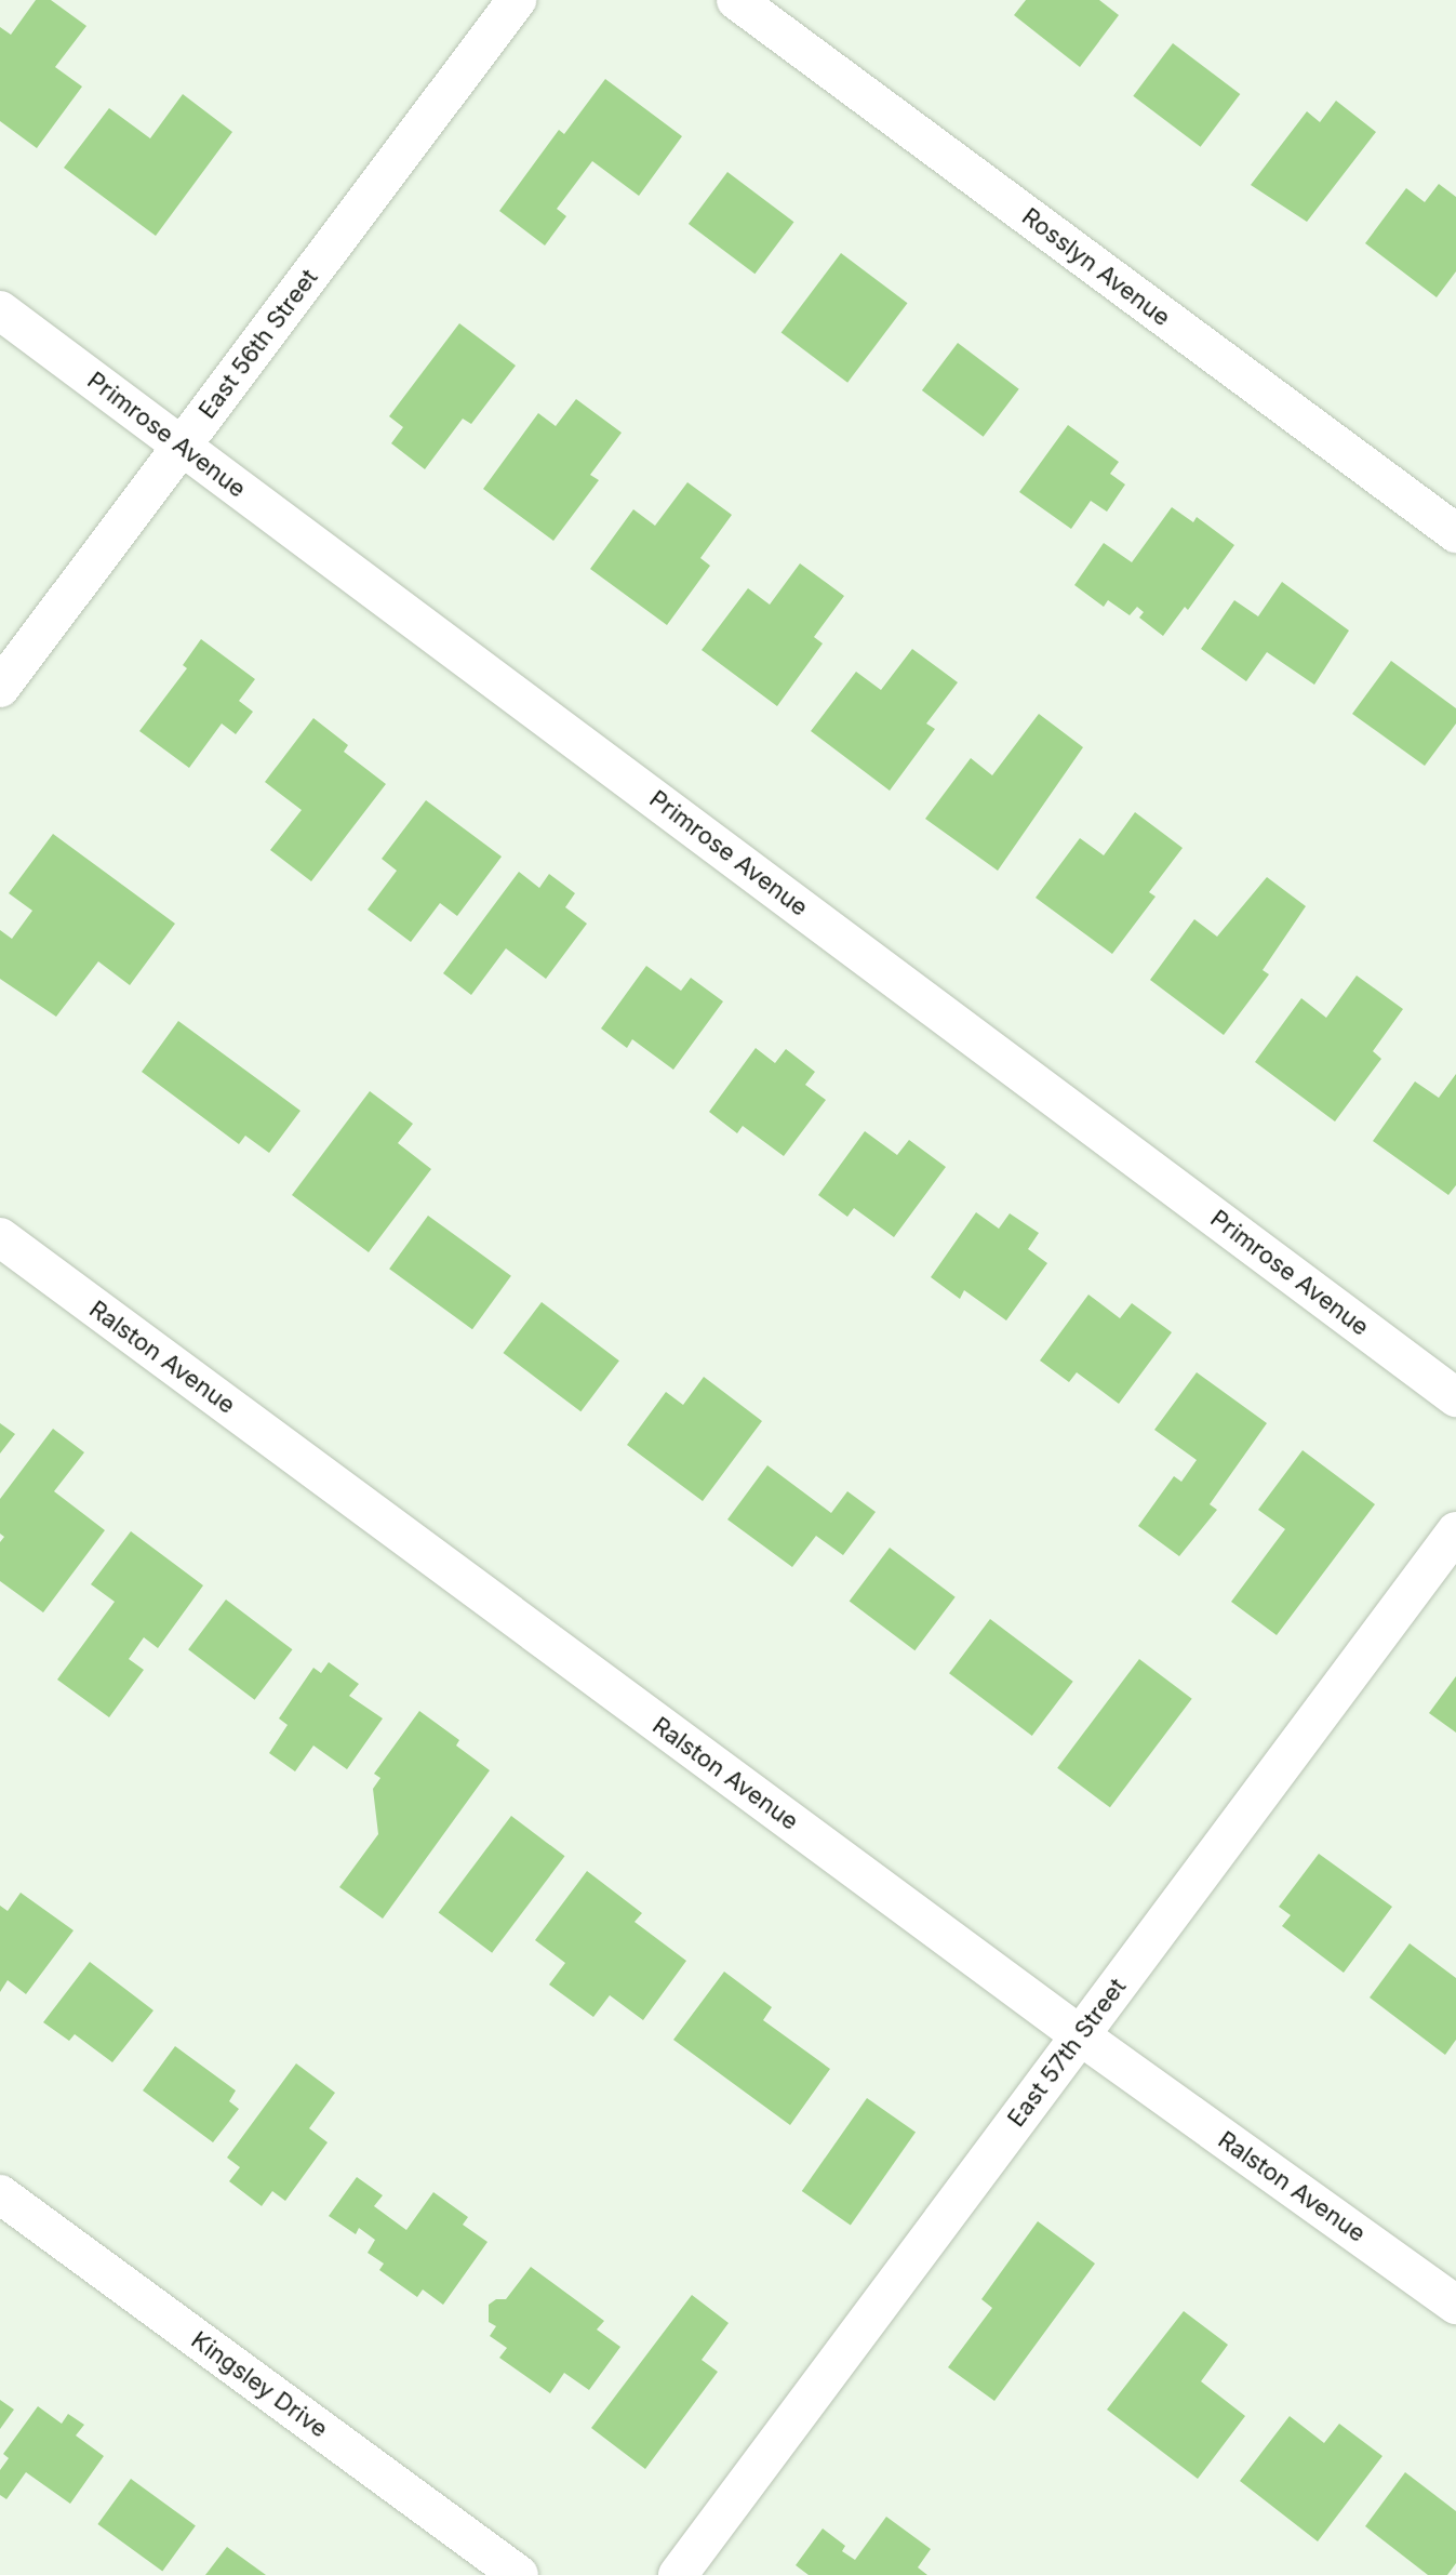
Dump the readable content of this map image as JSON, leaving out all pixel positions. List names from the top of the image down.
{
  "streets": {
    "street": [
      "Rosslyn Avenue",
      "East 56th Street",
      "Primrose Avenue",
      "Ralston Avenue",
      "East 57th Street",
      "Kingsley Drive"
    ]
  },
  "crossings": [
    ["East 56th Street", "Primrose Avenue"],
    ["Ralston Avenue", "East 57th Street"]
  ]
}
